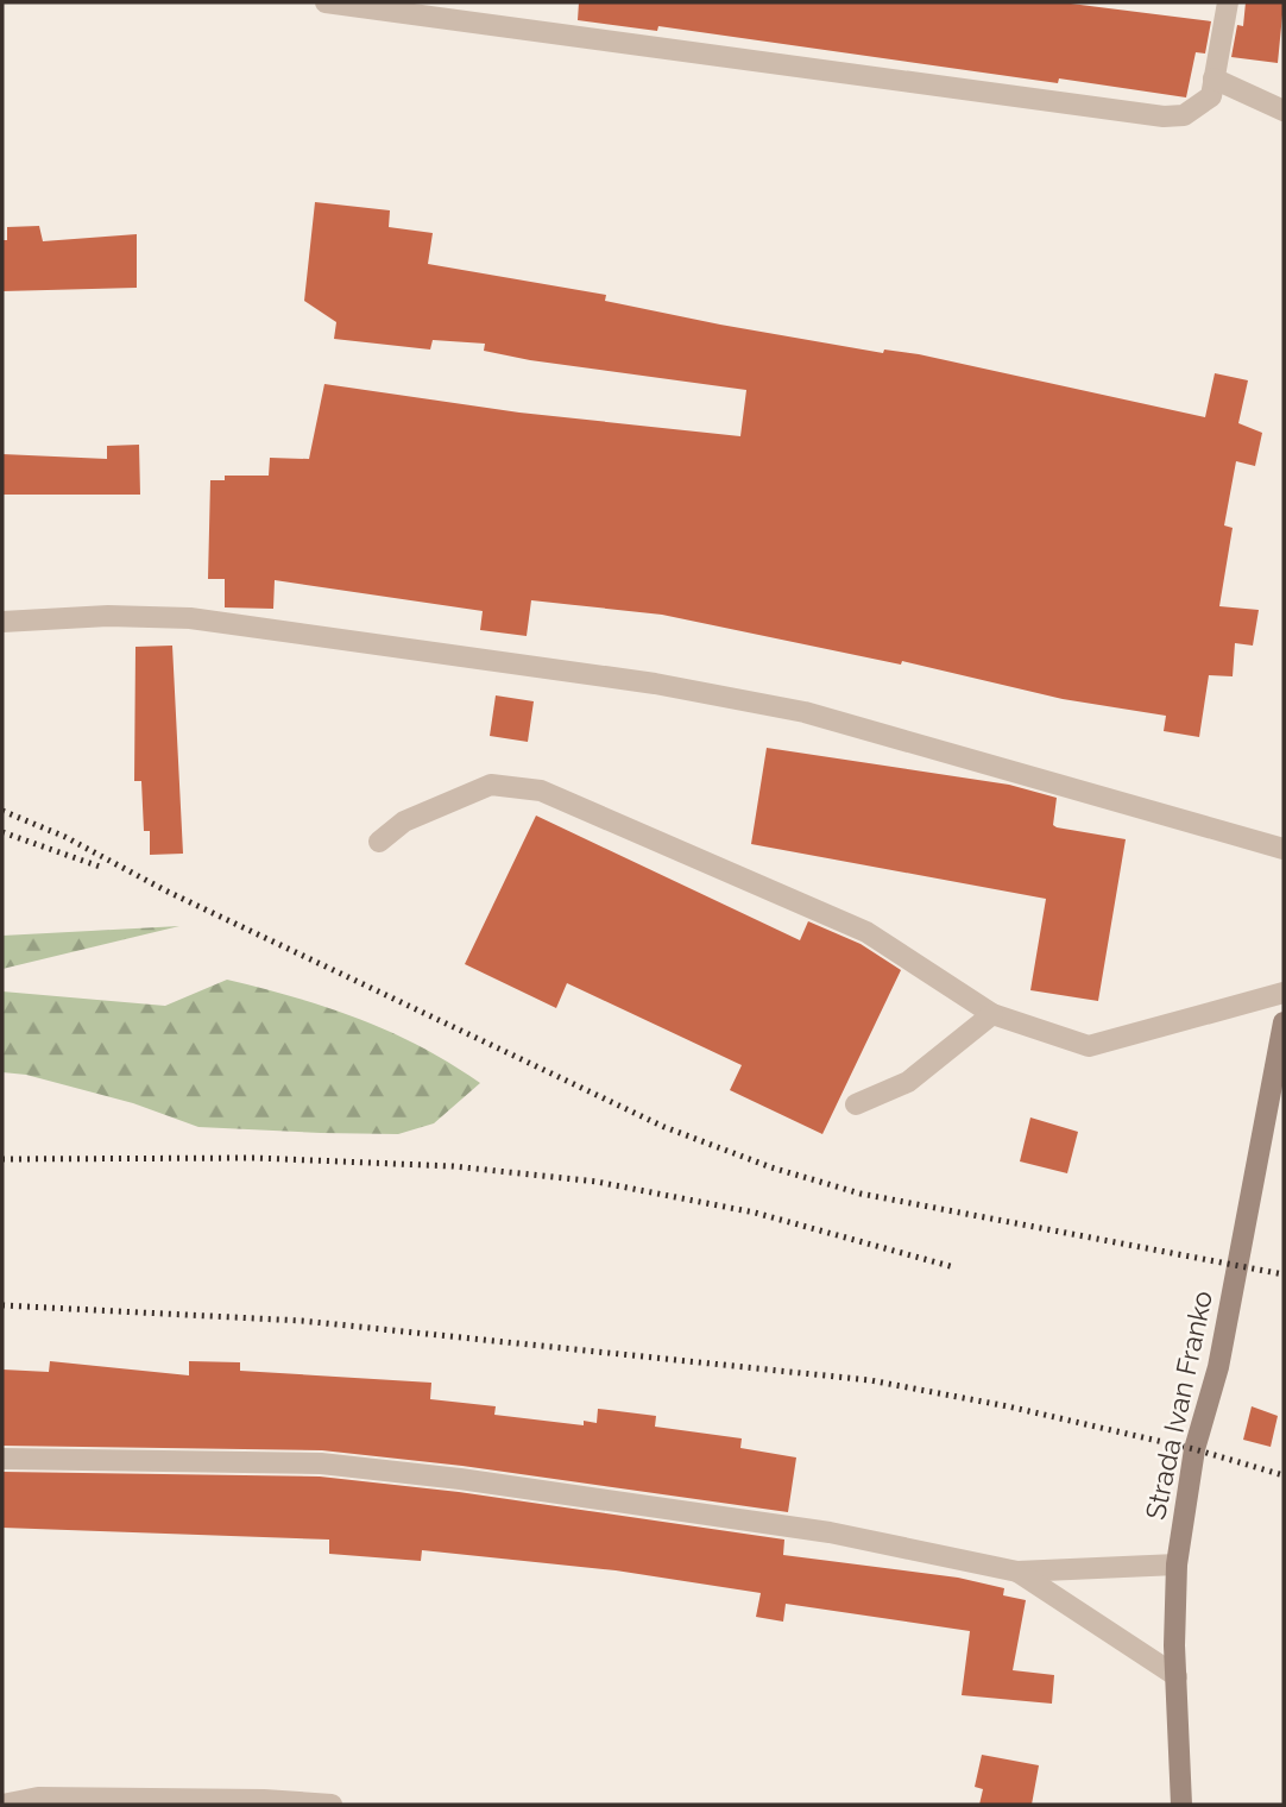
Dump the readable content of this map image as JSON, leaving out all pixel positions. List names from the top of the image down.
{
  "streets": {
    "main road": ["Strada Ivan Franko"]
  }
}
